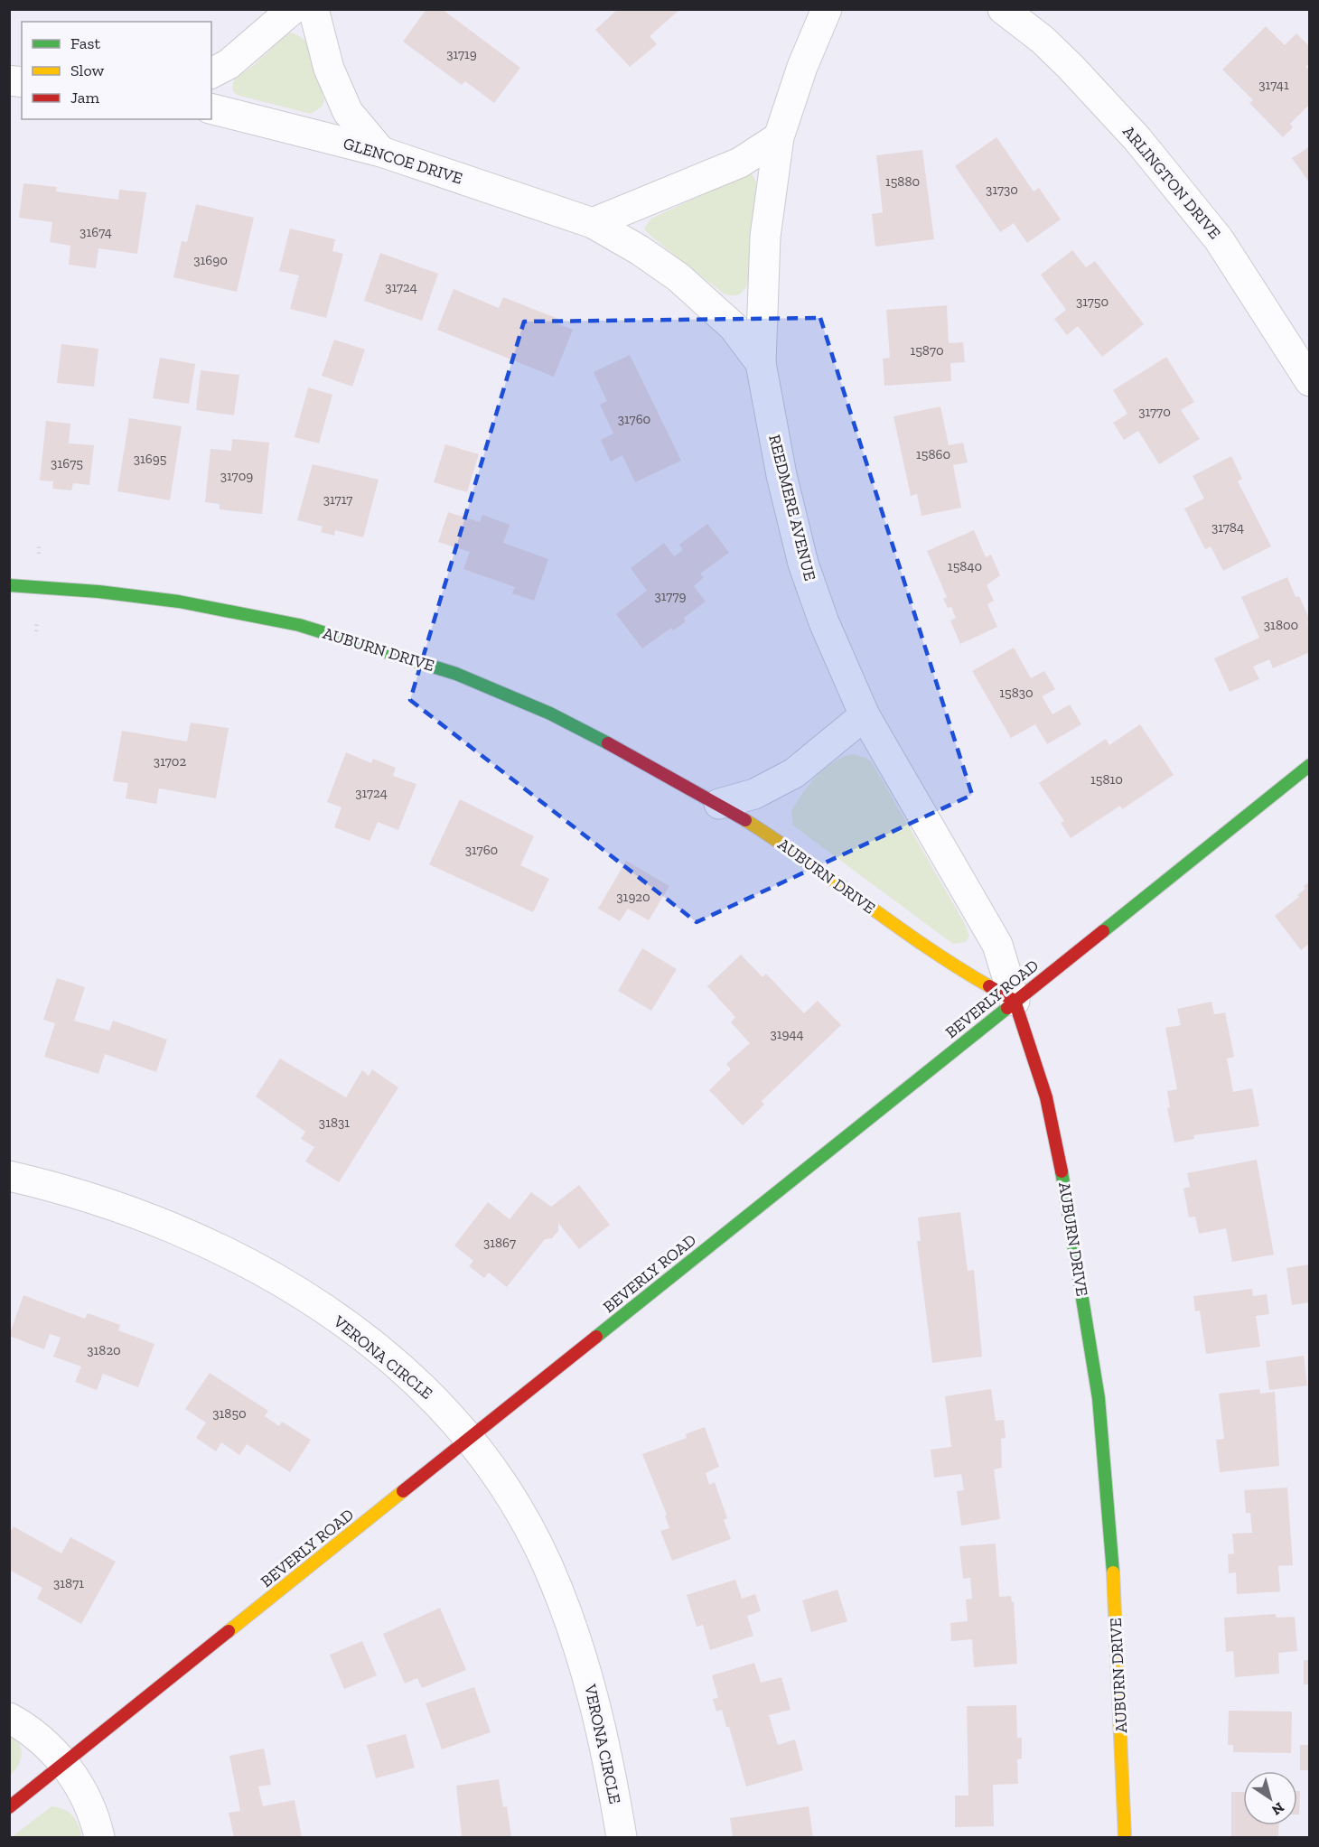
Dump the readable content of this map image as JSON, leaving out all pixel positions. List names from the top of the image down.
{
  "streets": {
    "street": [
      "GLENCOE DRIVE",
      "ARLINGTON DRIVE",
      "REEDMERE AVENUE",
      "AUBURN DRIVE",
      "BEVERLY ROAD",
      "VERONA CIRCLE"
    ]
  },
  "crossings": [
    ["GLENCOE DRIVE", "REEDMERE AVENUE"],
    ["REEDMERE AVENUE", "AUBURN DRIVE"],
    ["REEDMERE AVENUE", "BEVERLY ROAD"],
    ["AUBURN DRIVE", "BEVERLY ROAD"],
    ["BEVERLY ROAD", "VERONA CIRCLE"]
  ],
  "house_numbers": [
    "31719",
    "31741",
    "15880",
    "31730",
    "31674",
    "31690",
    "31724",
    "31750",
    "15870",
    "31770",
    "31760",
    "15860",
    "31695",
    "31675",
    "31709",
    "31717",
    "31784",
    "15840",
    "31779",
    "31800",
    "15830",
    "31702",
    "15810",
    "31724",
    "31760",
    "31920",
    "31944",
    "31831",
    "31867",
    "31820",
    "31850",
    "31871"
  ],
  "legend": ["Fast", "Slow", "Jam"],
  "north": "bottom right"
}
